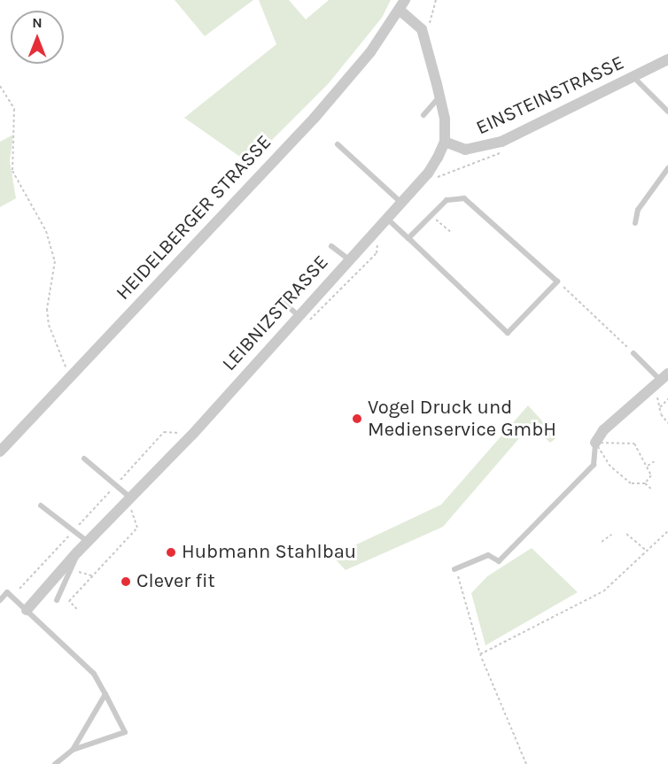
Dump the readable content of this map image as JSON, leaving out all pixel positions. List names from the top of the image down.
{
  "streets": {
    "street": ["EINSTEINSTRASSE", "HEIDELBERGER STRASSE", "LEIBNIZSTRASSE"]
  },
  "crossings": [
    ["EINSTEINSTRASSE", "LEIBNIZSTRASSE"]
  ],
  "places": ["Vogel Druck und Medienservice GmbH", "Hubmann Stahlbau", "Clever fit"],
  "north": "top"
}
